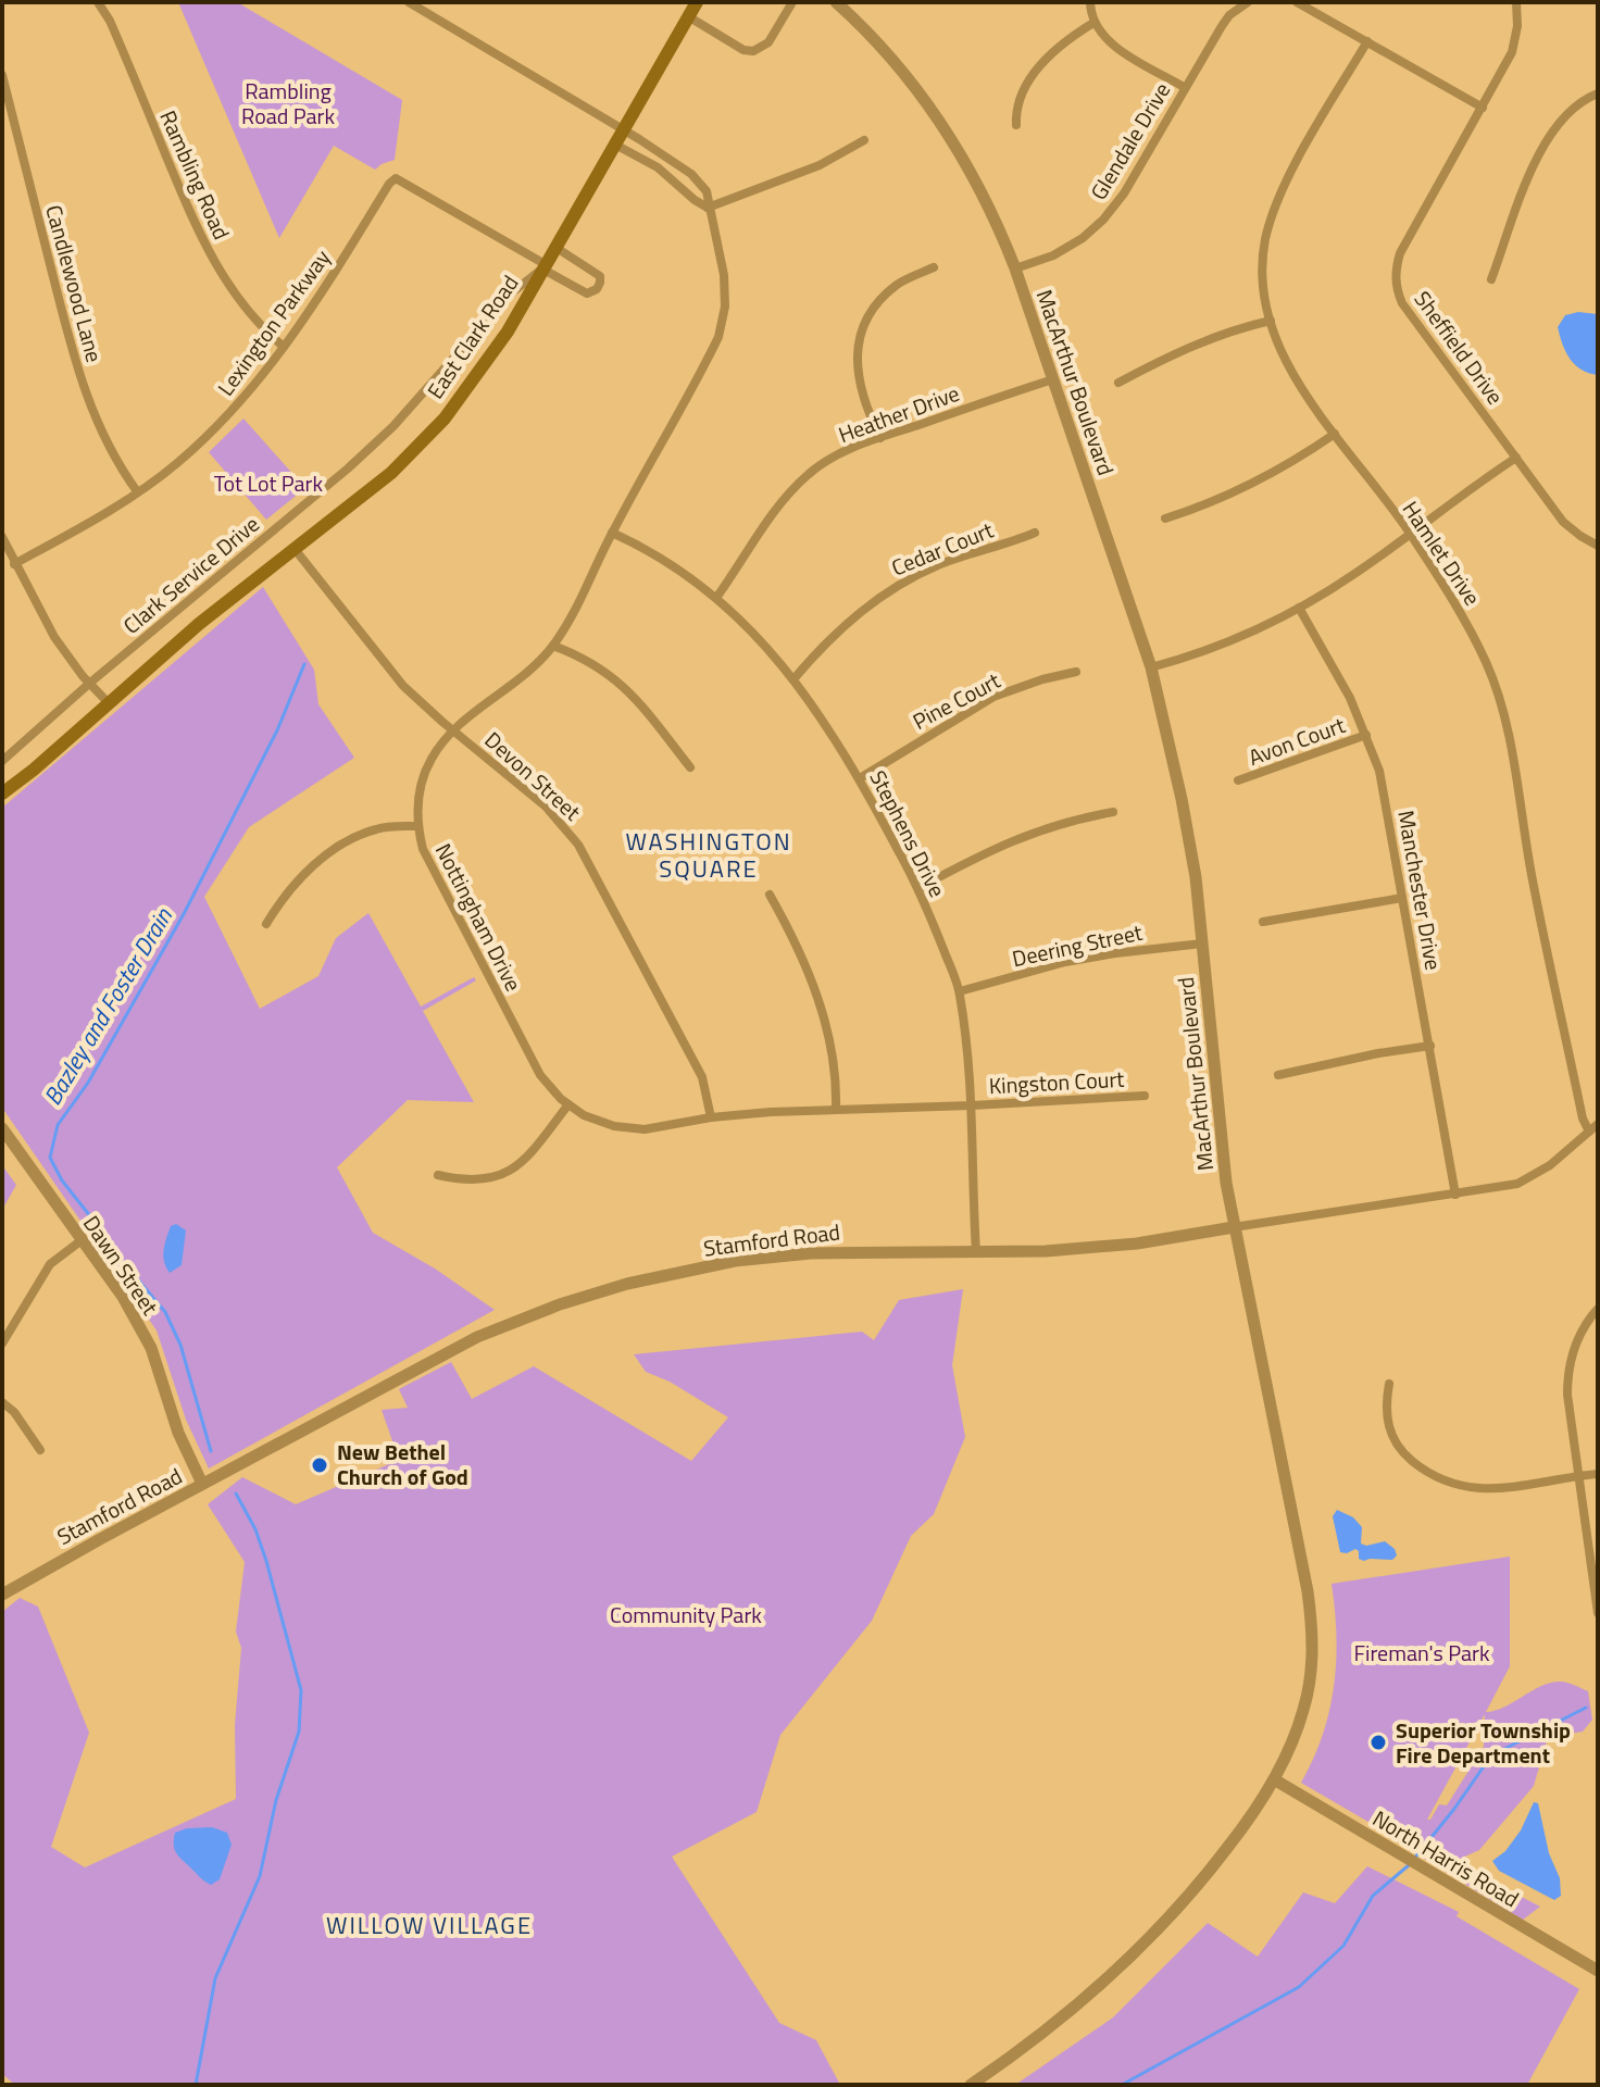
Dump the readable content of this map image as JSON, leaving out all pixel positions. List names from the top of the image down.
{
  "streets": {
    "main road": ["East Clark Road"],
    "street": [
      "Glendale Drive",
      "Rambling Road",
      "Candlewood Lane",
      "Lexington Parkway",
      "Sheffield Drive",
      "MacArthur Boulevard",
      "Heather Drive",
      "Cedar Court",
      "Hamlet Drive",
      "Clark Service Drive",
      "Pine Court",
      "Avon Court",
      "Devon Street",
      "Stephens Drive",
      "Manchester Drive",
      "Nottingham Drive",
      "Deering Street",
      "Kingston Court",
      "Stamford Road",
      "Dawn Street",
      "North Harris Road"
    ]
  },
  "crossings": [
    ["Glendale Drive", "MacArthur Boulevard"],
    ["Rambling Road", "Lexington Parkway"],
    ["Candlewood Lane", "Lexington Parkway"],
    ["Lexington Parkway", "East Clark Road"],
    ["Lexington Parkway", "Clark Service Drive"],
    ["East Clark Road", "Clark Service Drive"],
    ["East Clark Road", "Devon Street"],
    ["East Clark Road", "Nottingham Drive"],
    ["MacArthur Boulevard", "Heather Drive"],
    ["MacArthur Boulevard", "Deering Street"],
    ["MacArthur Boulevard", "Stamford Road"],
    ["MacArthur Boulevard", "North Harris Road"],
    ["Heather Drive", "Stephens Drive"],
    ["Cedar Court", "Stephens Drive"],
    ["Hamlet Drive", "Stamford Road"],
    ["Pine Court", "Stephens Drive"],
    ["Avon Court", "Manchester Drive"],
    ["Devon Street", "Nottingham Drive"],
    ["Stephens Drive", "Nottingham Drive"],
    ["Stephens Drive", "Deering Street"],
    ["Stephens Drive", "Kingston Court"],
    ["Stephens Drive", "Stamford Road"],
    ["Manchester Drive", "Stamford Road"],
    ["Nottingham Drive", "Kingston Court"],
    ["Stamford Road", "Dawn Street"]
  ],
  "districts": ["WASHINGTON SQUARE", "WILLOW VILLAGE"],
  "water": ["Bazley and Foster Drain"],
  "parks": [
    "Rambling Road Park",
    "Tot Lot Park",
    "Community Park",
    "Fireman's Park"
  ],
  "places": ["New Bethel Church of God", "Superior Township Fire Department"]
}
